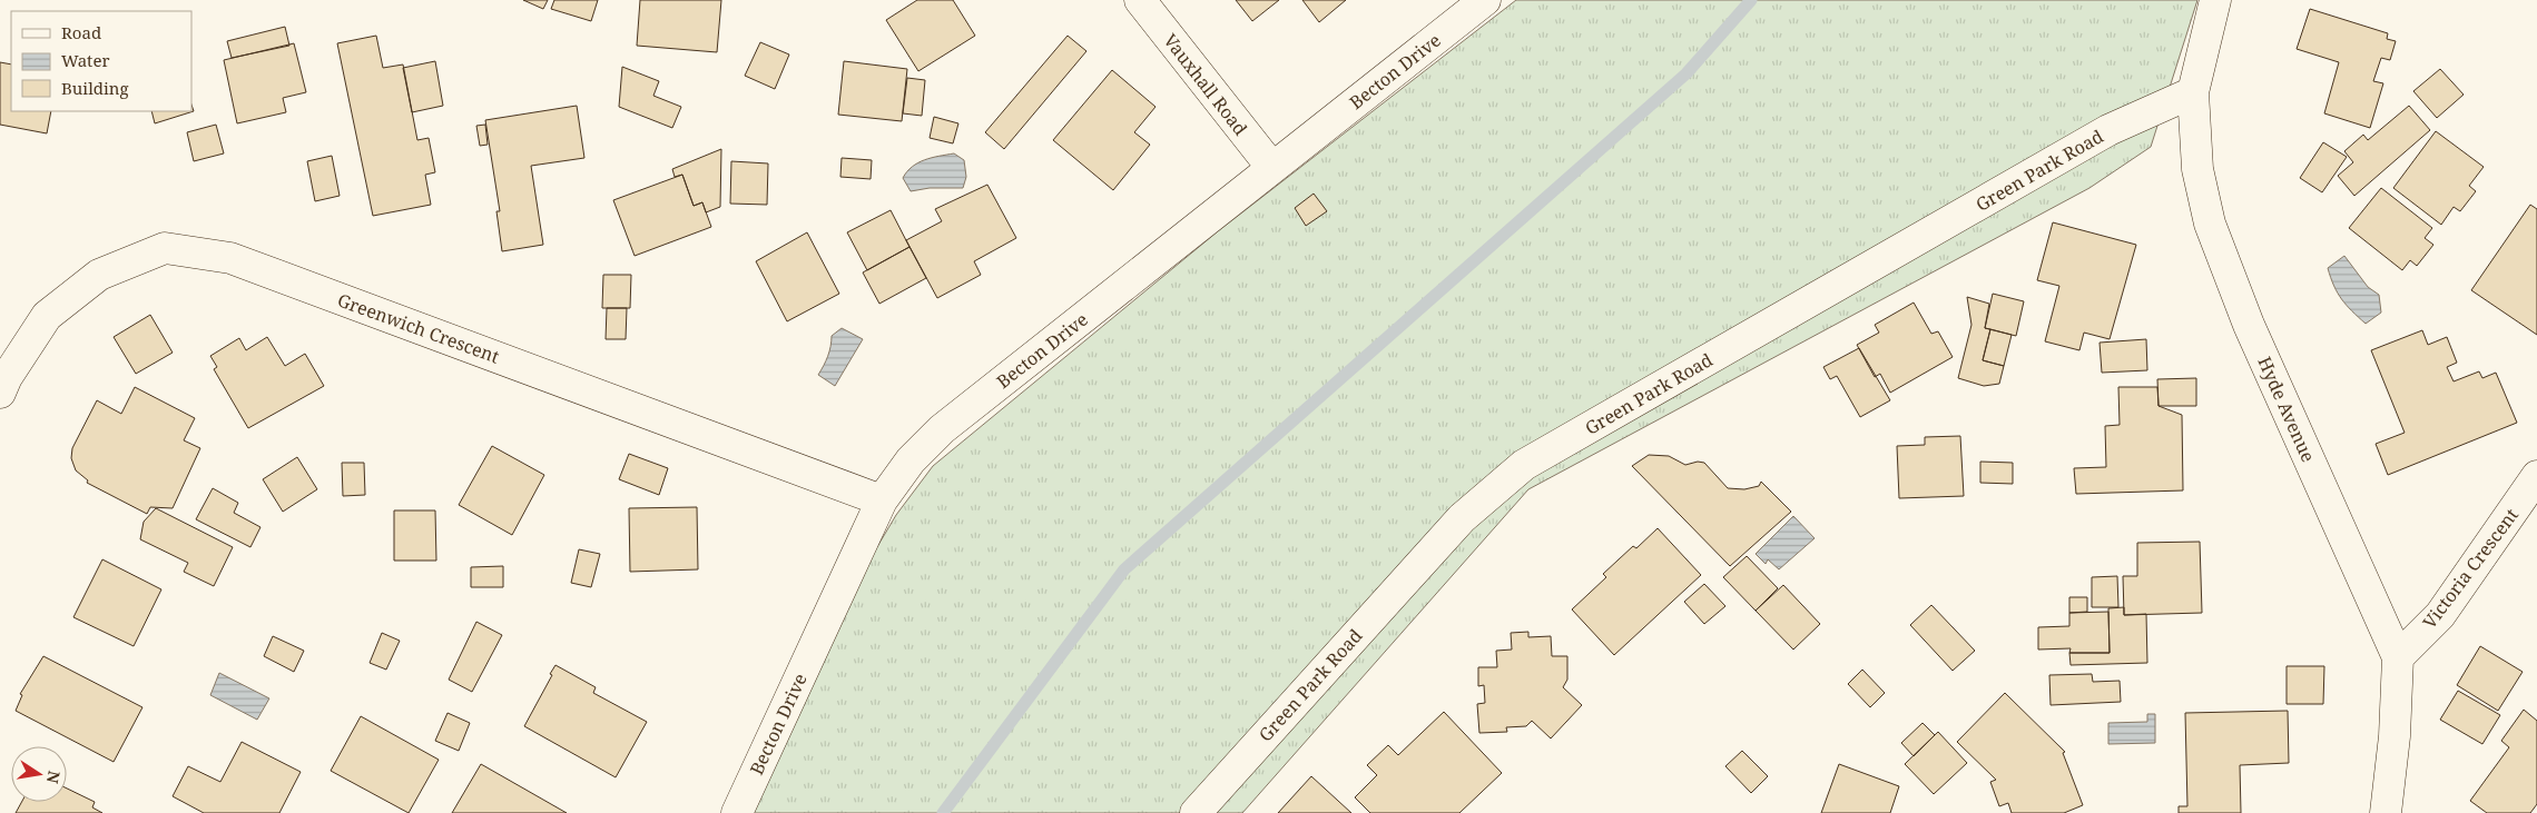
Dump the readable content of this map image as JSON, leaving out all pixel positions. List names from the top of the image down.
{
  "streets": {
    "street": [
      "Becton Drive",
      "Vauxhall Road",
      "Green Park Road",
      "Greenwich Crescent",
      "Hyde Avenue",
      "Victoria Crescent"
    ]
  },
  "crossings": [
    ["Becton Drive", "Vauxhall Road"],
    ["Becton Drive", "Greenwich Crescent"],
    ["Green Park Road", "Hyde Avenue"],
    ["Hyde Avenue", "Victoria Crescent"]
  ],
  "legend": ["Road", "Water", "Building"],
  "north": "right"
}
